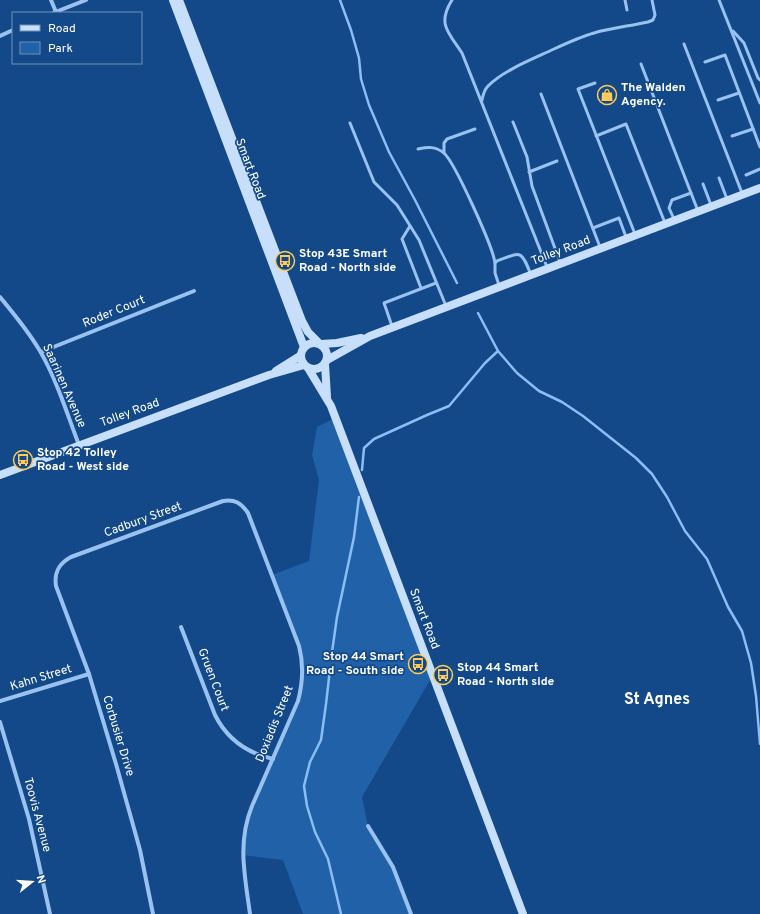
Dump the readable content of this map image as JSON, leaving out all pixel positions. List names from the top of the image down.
{
  "streets": {
    "main road": ["Smart Road", "Tolley Road"],
    "street": [
      "Roder Court",
      "Saarinen Avenue",
      "Cadbury Street",
      "Kahn Street",
      "Gruen Court",
      "Doxiadis Street",
      "Corbusier Drive",
      "Toovis Avenue"
    ]
  },
  "crossings": [
    ["Smart Road", "Tolley Road"],
    ["Tolley Road", "Saarinen Avenue"],
    ["Roder Court", "Saarinen Avenue"],
    ["Cadbury Street", "Doxiadis Street"],
    ["Cadbury Street", "Corbusier Drive"],
    ["Kahn Street", "Corbusier Drive"],
    ["Gruen Court", "Doxiadis Street"]
  ],
  "districts": ["St Agnes"],
  "places": {
    "shop": ["The Walden Agency."],
    "bus stop": [
      "Stop 43E Smart Road - North side",
      "Stop 42 Tolley Road - West side",
      "Stop 44 Smart Road - South side",
      "Stop 44 Smart Road - North side"
    ]
  },
  "legend": ["Road", "Park"],
  "north": "right"
}
